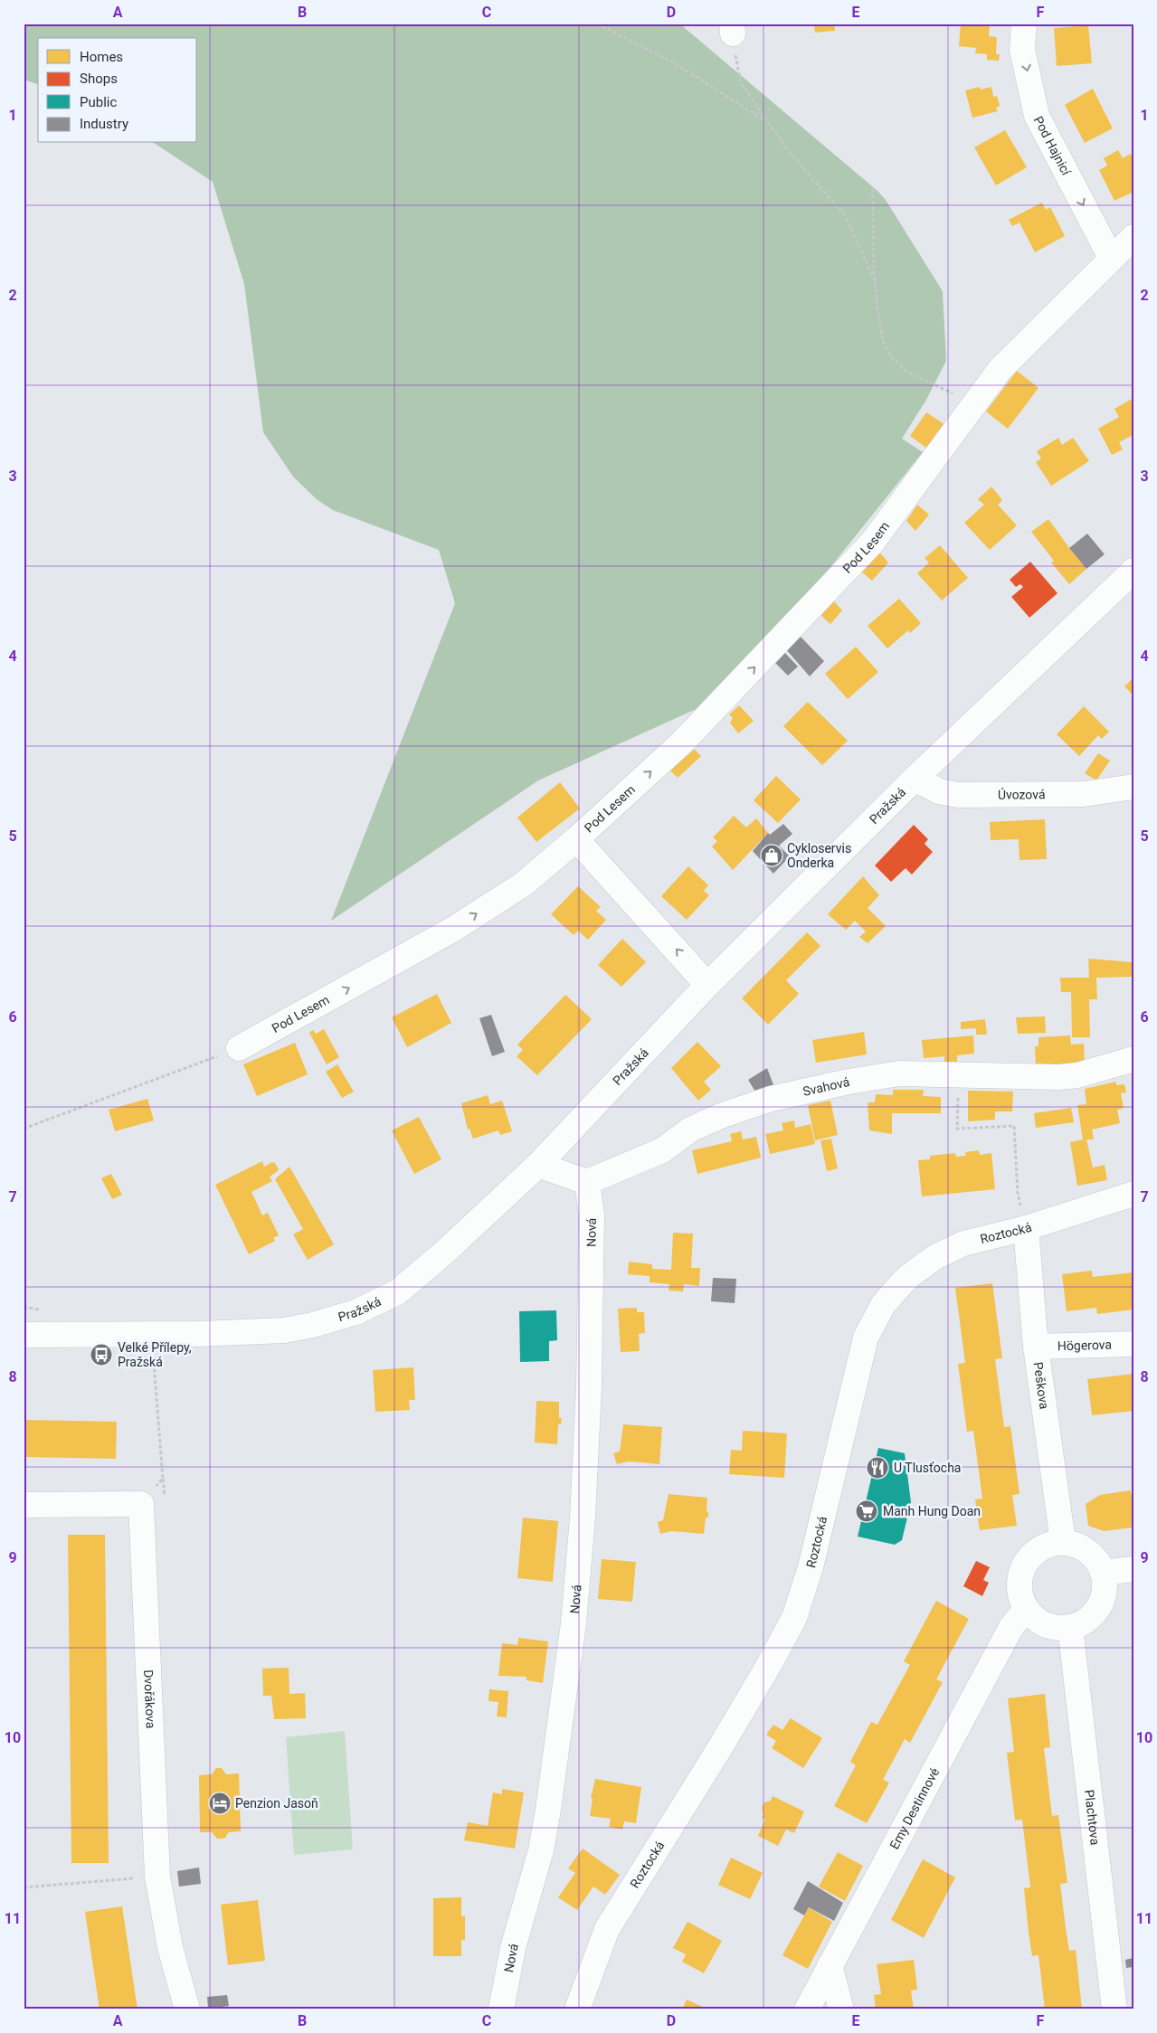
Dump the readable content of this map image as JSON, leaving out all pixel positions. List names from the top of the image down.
{
  "streets": {
    "street": [
      "Pod Hajnicí",
      "Pod Lesem",
      "Úvozová",
      "Pražská",
      "Svahová",
      "Roztocká",
      "Nová",
      "Högerova",
      "Peškova",
      "Dvořákova",
      "Emy Destinnové",
      "Plachtova"
    ]
  },
  "crossings": [
    ["Pod Hajnicí", "Pod Lesem"],
    ["Pod Lesem", "Pražská"],
    ["Úvozová", "Pražská"],
    ["Svahová", "Nová"],
    ["Roztocká", "Peškova"],
    ["Högerova", "Peškova"],
    ["Peškova", "Emy Destinnové"],
    ["Peškova", "Plachtova"],
    ["Emy Destinnové", "Plachtova"]
  ],
  "one_way": ["Pod Hajnicí", "Pod Lesem"],
  "places": {
    "shop": ["Cykloservis Onderka"],
    "bus stop": ["Velké Přílepy, Pražská"],
    "restaurant": ["U Tlusťocha"],
    "supermarket": ["Manh Hung Doan"],
    "hotel": ["Penzion Jasoň"]
  },
  "legend": [
    "Homes",
    "Shops",
    "Public",
    "Industry"
  ],
  "grid": {
    "columns": [
      "A",
      "B",
      "C",
      "D",
      "E",
      "F"
    ],
    "rows": [
      "1",
      "2",
      "3",
      "4",
      "5",
      "6",
      "7",
      "8",
      "9",
      "10",
      "11"
    ]
  }
}
